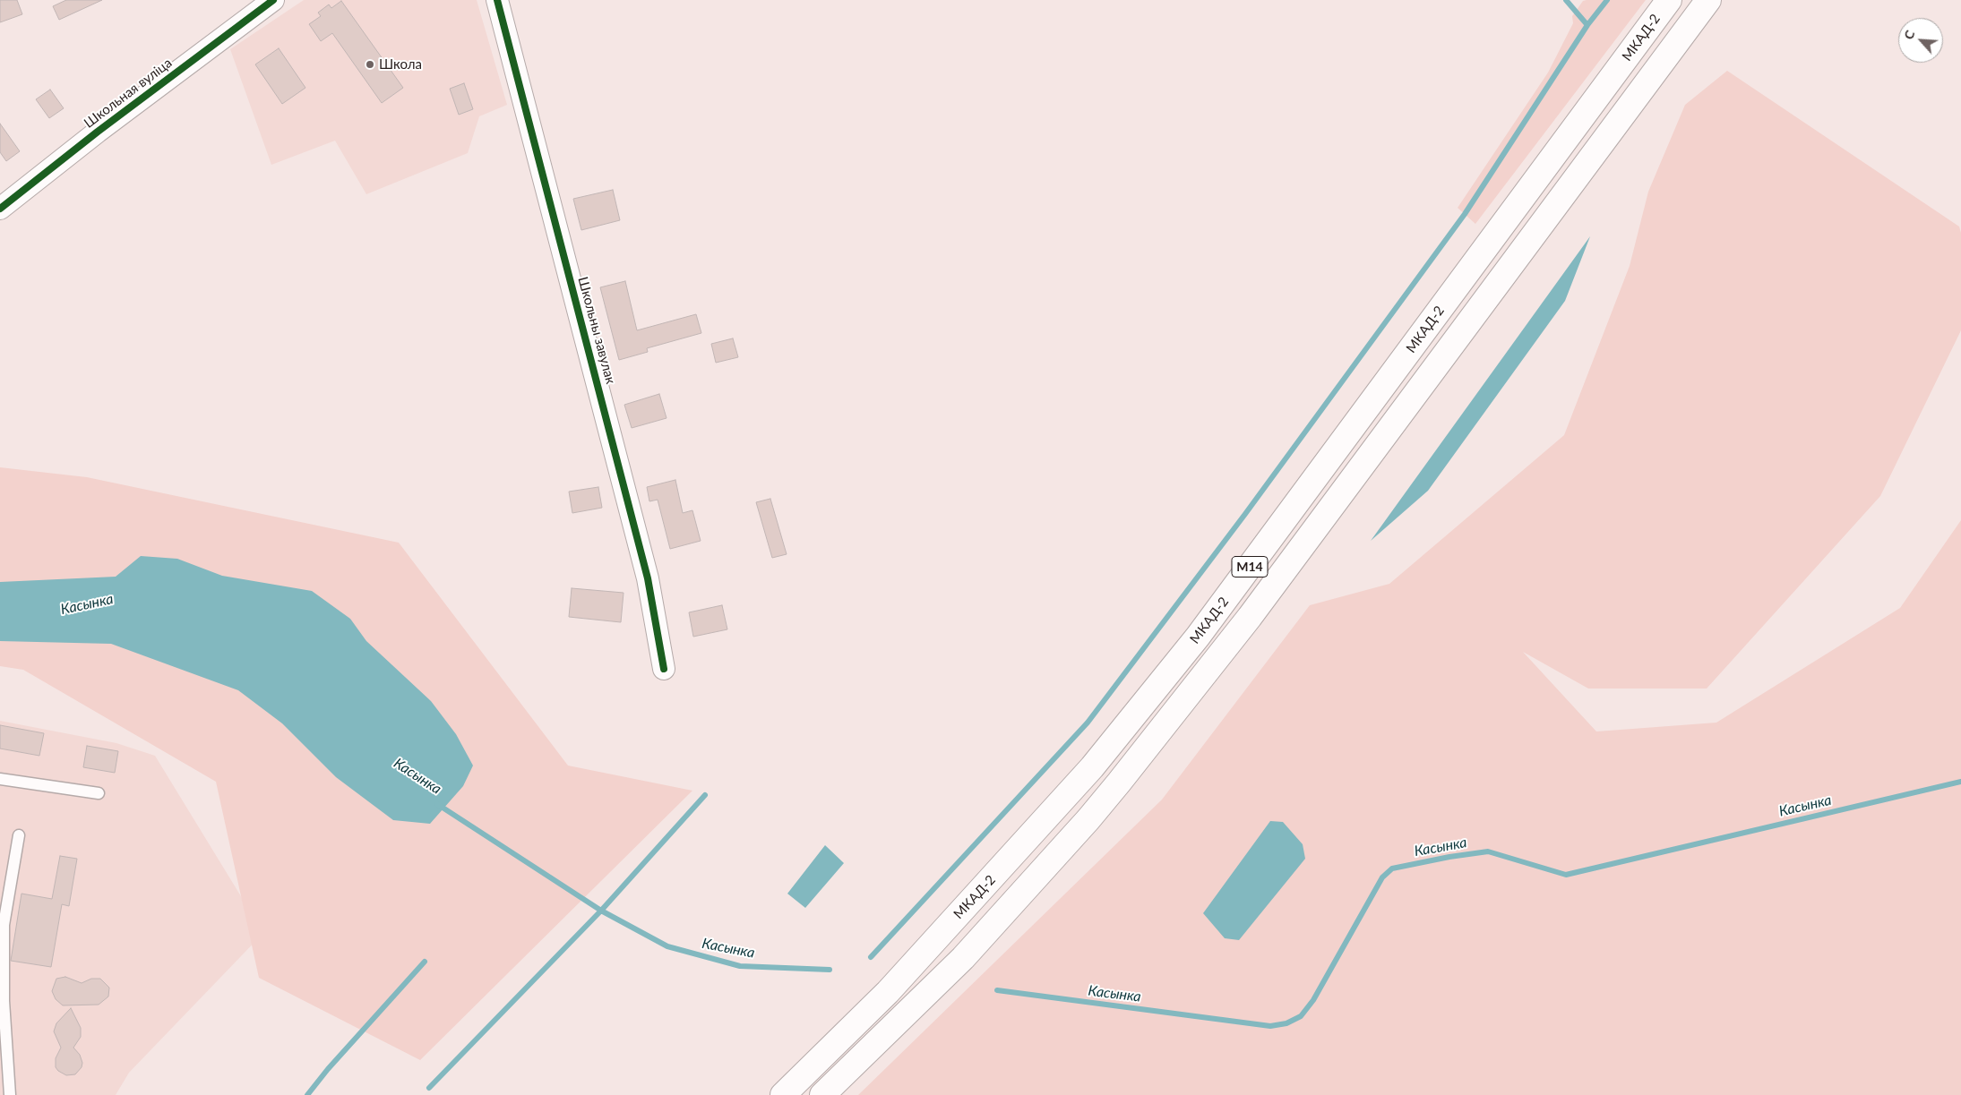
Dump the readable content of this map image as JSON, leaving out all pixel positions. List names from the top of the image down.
{
  "streets": {
    "highway": ["МКАД-2", "М14"],
    "street": ["Школьная вуліца", "Школьны завулак"]
  },
  "water": ["Касынка"],
  "places": ["Школа"],
  "north": "top left"
}
